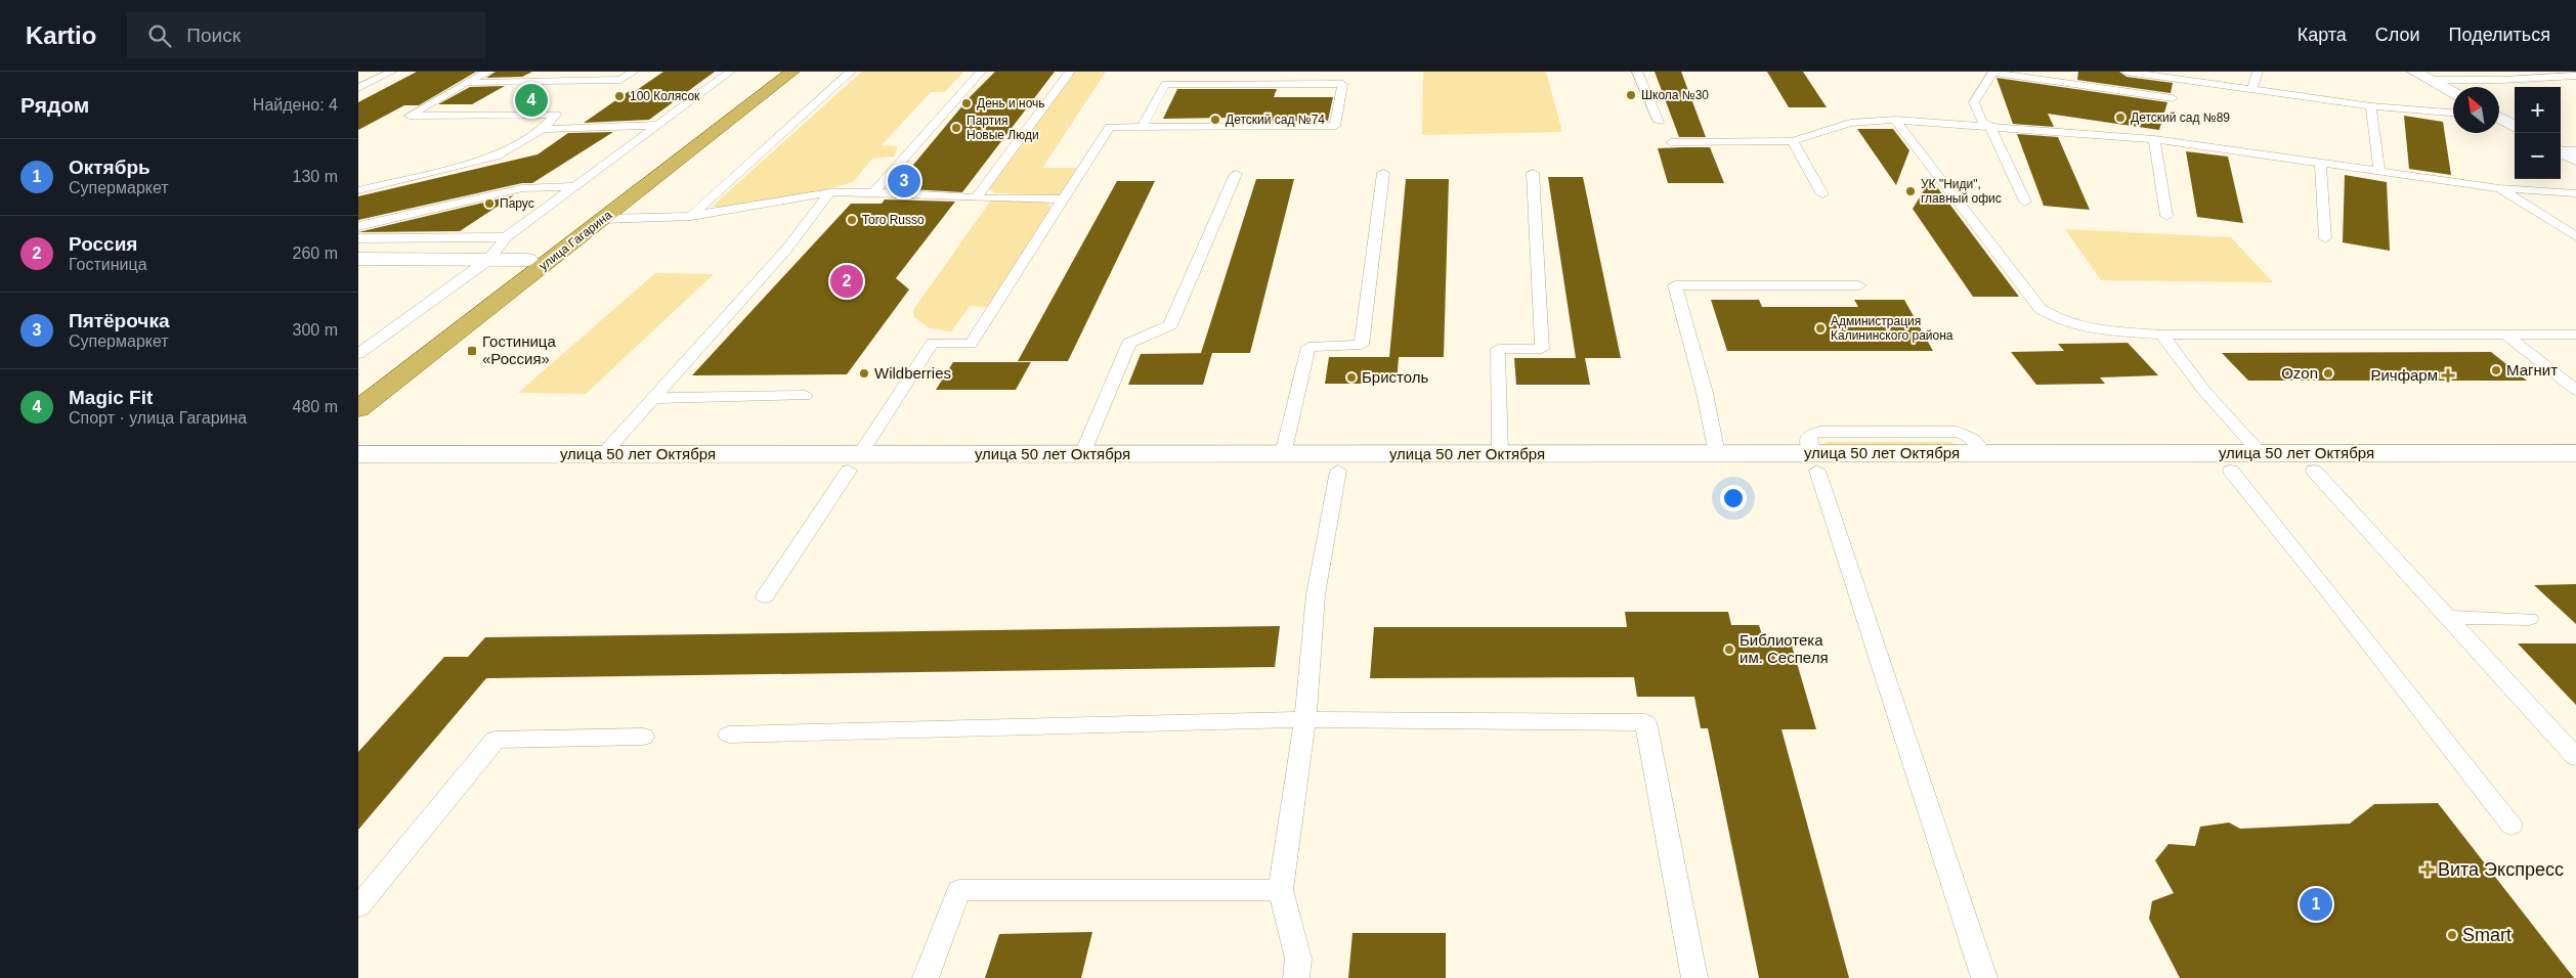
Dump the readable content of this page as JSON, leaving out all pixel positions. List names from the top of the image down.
{
  "streets": {
    "main road": ["улица Гагарина"],
    "street": ["улица 50 лет Октября"]
  },
  "places": {
    "other": [
      "Школа №30",
      "100 Колясок",
      "День и ночь",
      "Детский сад №89",
      "Детский сад №74",
      "Партия Новые Люди",
      "УК \"Ниди\", главный офис",
      "Парус",
      "Toro Russo",
      "Администрация Калининского района",
      "Магнит",
      "Wildberries",
      "Ozon",
      "Бристоль",
      "Библиотека им. Сеспеля",
      "Smart"
    ],
    "transit": ["Гостиница «Россия»"],
    "health": ["Ричфарм", "Вита Экспресс"]
  },
  "north": "top left",
  "page": {
    "header": "Kartio",
    "search": "Поиск",
    "nav": ["Карта", "Слои", "Поделиться"],
    "heading": ["Рядом", "Найдено: 4"],
    "pins": [
      "4",
      "3",
      "2",
      "1"
    ],
    "map_buttons": ["+", "−"],
    "list": [
      {
        "mark": "1",
        "name": "Октябрь",
        "note": "Супермаркет",
        "value": "130 m"
      },
      {
        "mark": "2",
        "name": "Россия",
        "note": "Гостиница",
        "value": "260 m"
      },
      {
        "mark": "3",
        "name": "Пятёрочка",
        "note": "Супермаркет",
        "value": "300 m"
      },
      {
        "mark": "4",
        "name": "Magic Fit",
        "note": "Спорт · улица Гагарина",
        "value": "480 m"
      }
    ]
  }
}
